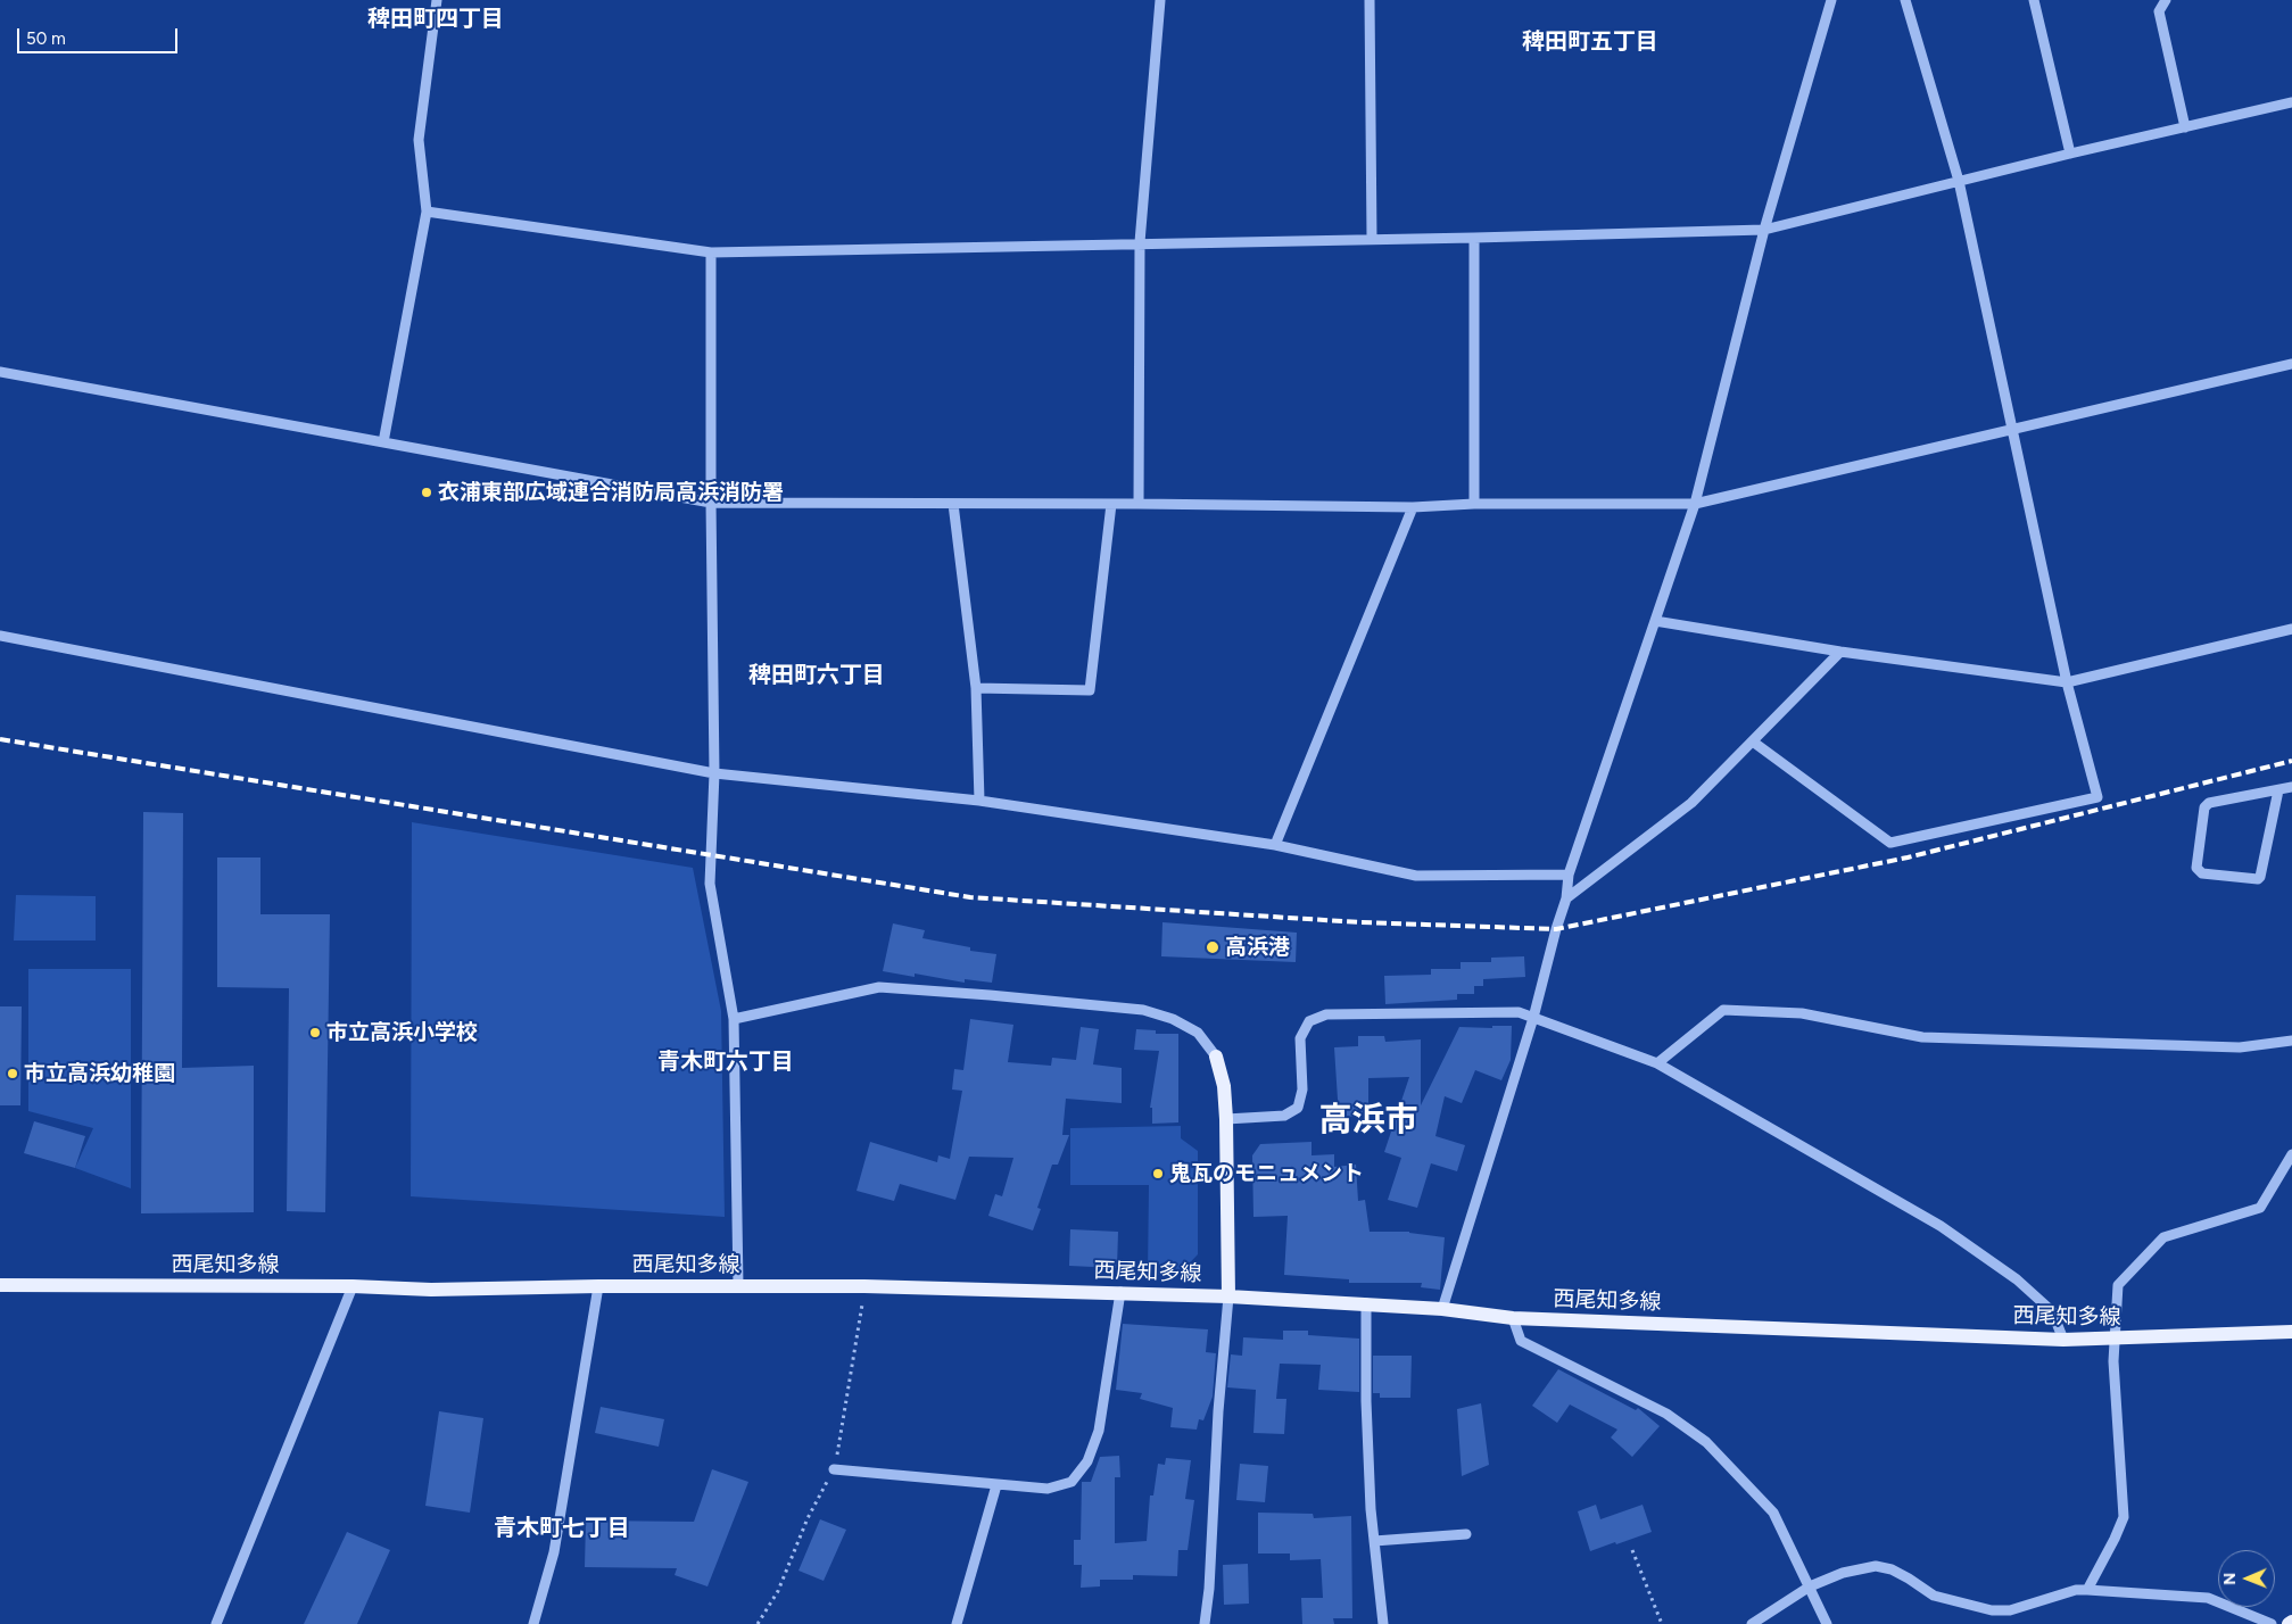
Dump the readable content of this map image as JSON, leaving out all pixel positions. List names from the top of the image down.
{
  "streets": {
    "main road": ["西尾知多線"]
  },
  "districts": [
    "稗田町四丁目",
    "稗田町五丁目",
    "稗田町六丁目",
    "青木町六丁目",
    "高浜市",
    "青木町七丁目"
  ],
  "places": [
    "衣浦東部広域連合消防局高浜消防署",
    "高浜港",
    "市立高浜小学校",
    "市立高浜幼稚園",
    "鬼瓦のモニュメント"
  ],
  "scale_bar": "50 m",
  "north": "left"
}
